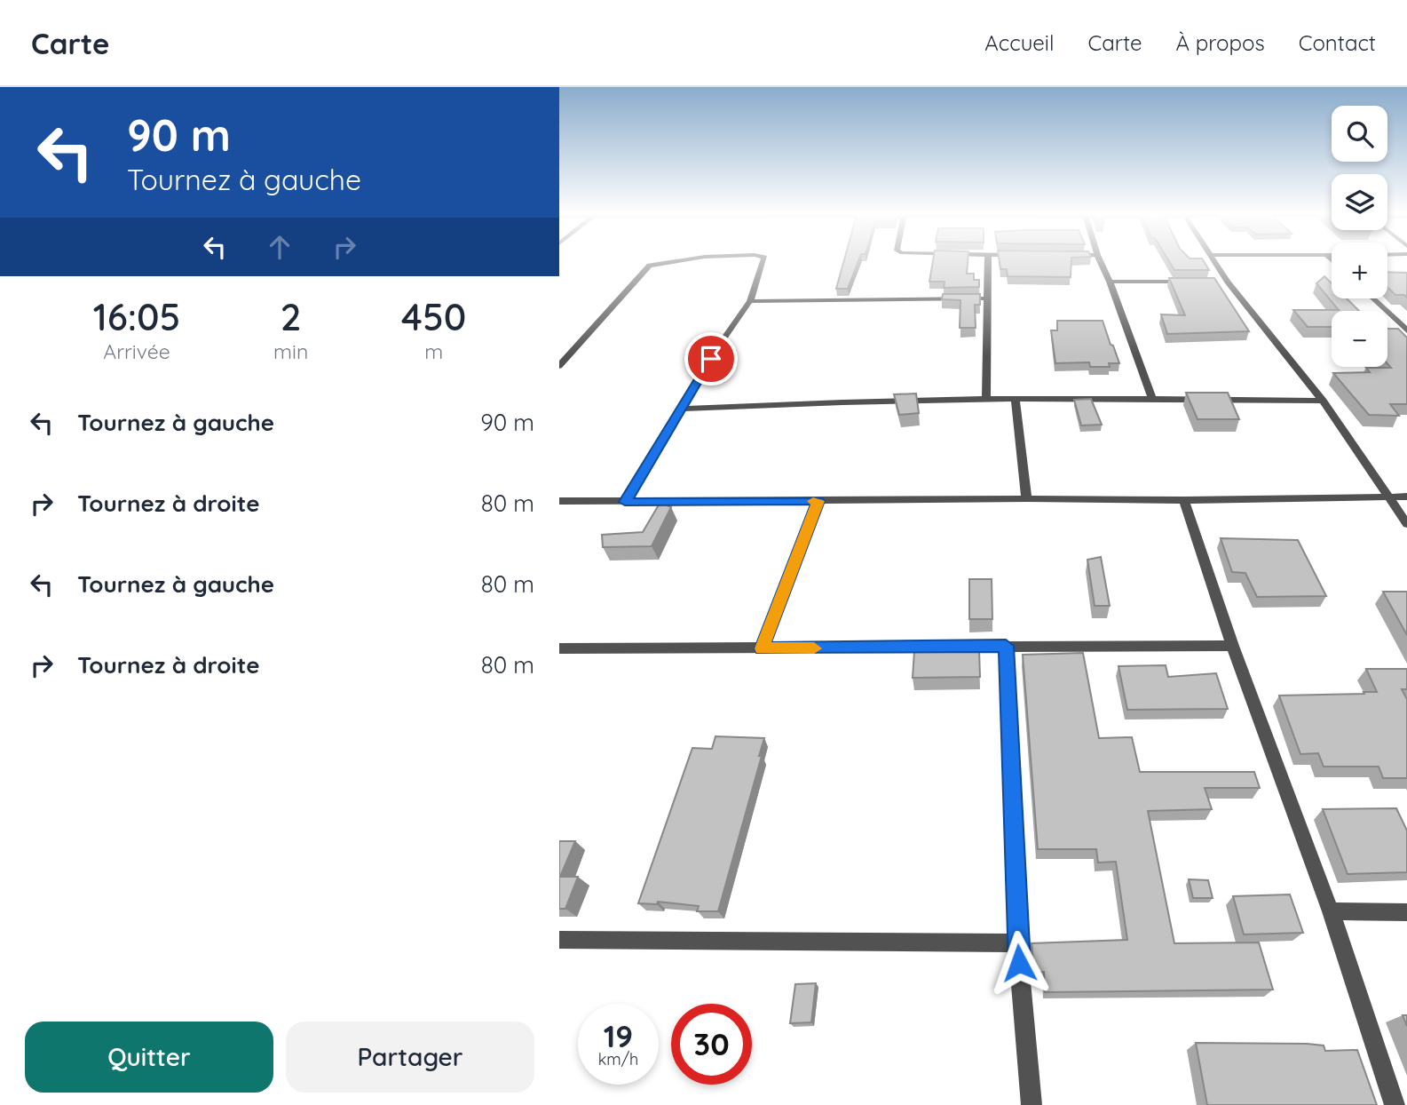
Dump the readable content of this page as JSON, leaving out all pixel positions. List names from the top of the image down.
{
  "page": {
    "header": "Carte",
    "nav": [
      "Accueil",
      "Carte",
      "À propos",
      "Contact"
    ],
    "turn": ["90 m", "Tournez à gauche"],
    "map_buttons": ["+", "−"],
    "eta": [
      "16:05",
      "Arrivée",
      "2",
      "min",
      "450",
      "m"
    ],
    "list": [
      {
        "name": "Tournez à gauche",
        "value": "90 m"
      },
      {
        "name": "Tournez à droite",
        "value": "80 m"
      },
      {
        "name": "Tournez à gauche",
        "value": "80 m"
      },
      {
        "name": "Tournez à droite",
        "value": "80 m"
      }
    ],
    "speed": "19 km/h",
    "limit": "30",
    "buttons": ["Quitter", "Partager"]
  }
}
